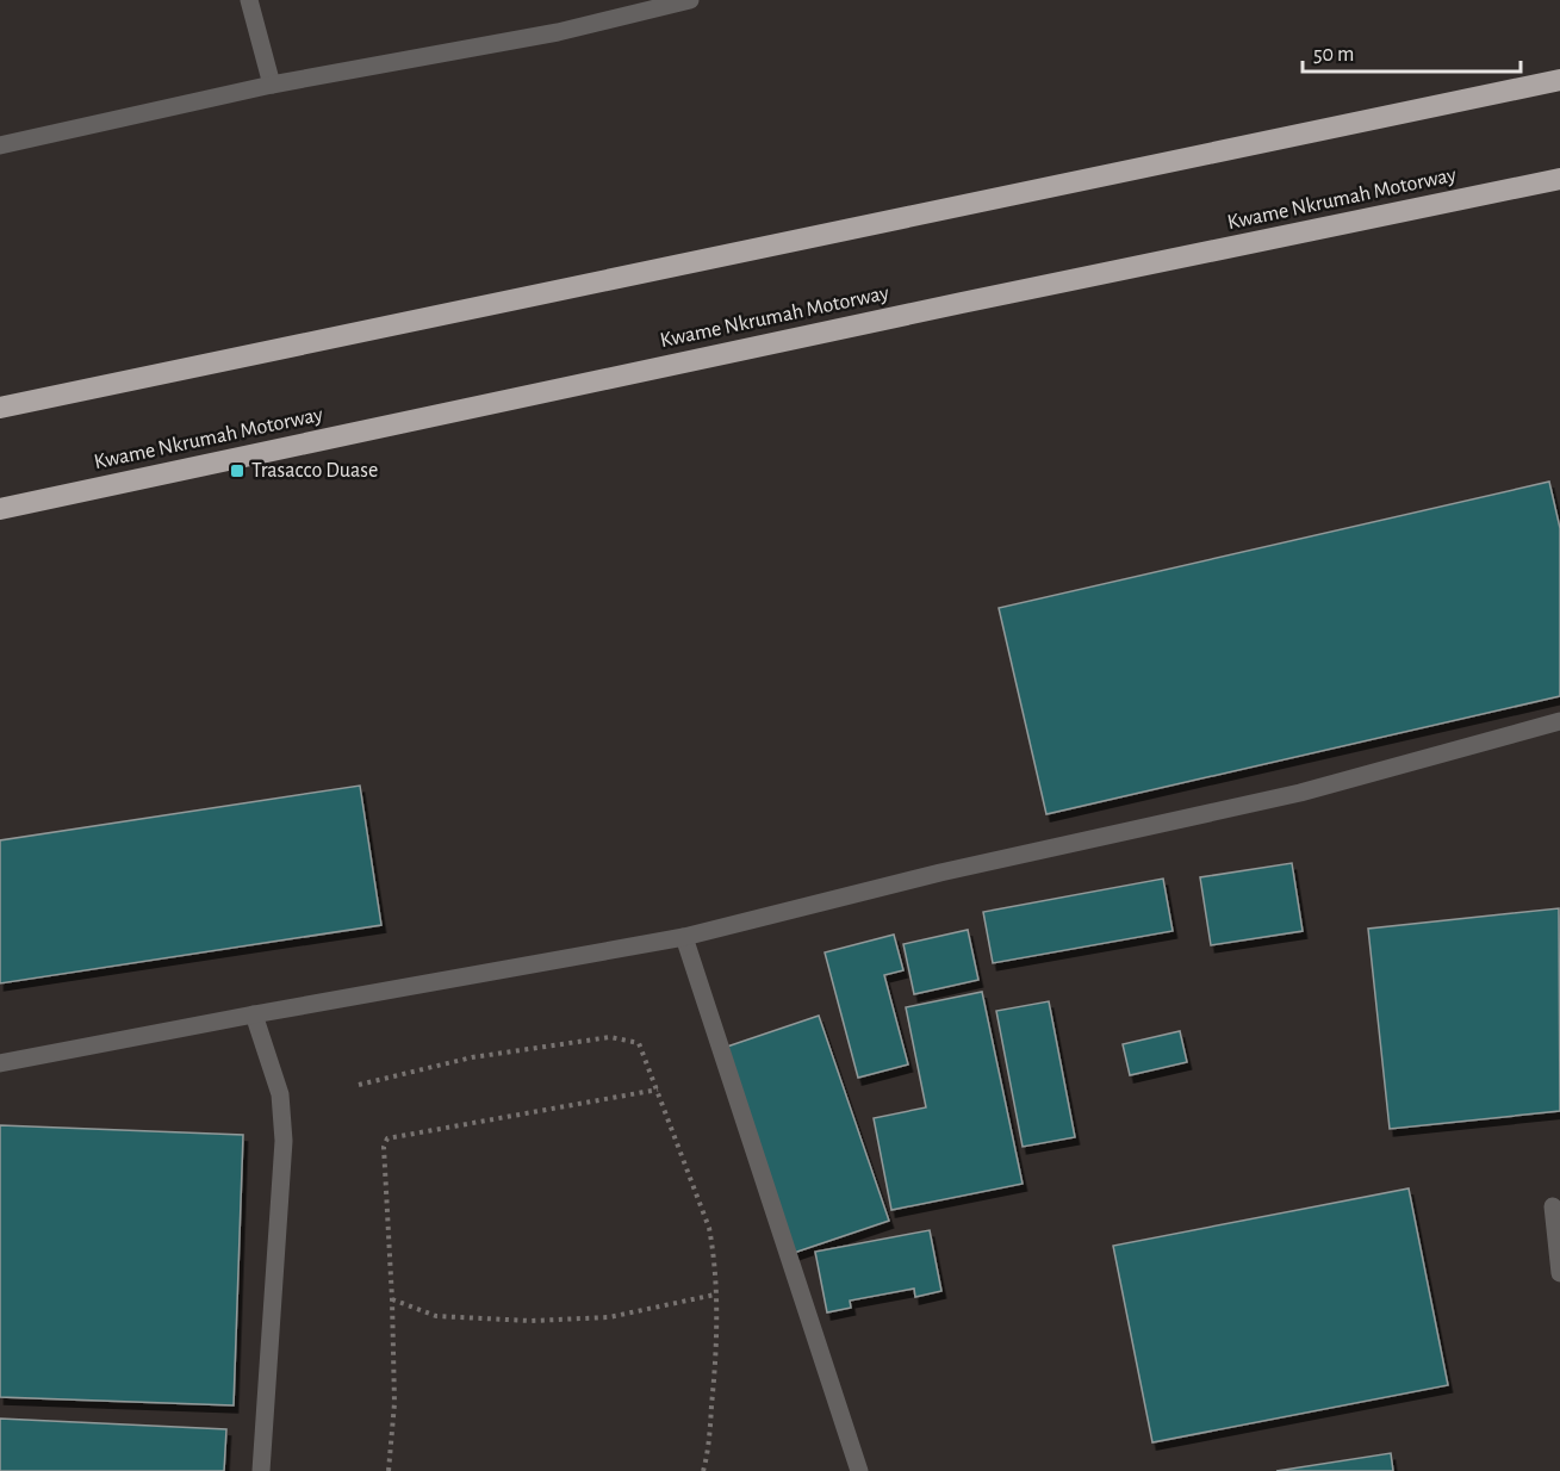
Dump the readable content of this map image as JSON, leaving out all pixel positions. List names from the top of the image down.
{
  "streets": {
    "highway": ["Kwame Nkrumah Motorway"]
  },
  "places": {
    "transit": ["Trasacco Duase"]
  },
  "scale_bar": "50 m"
}
